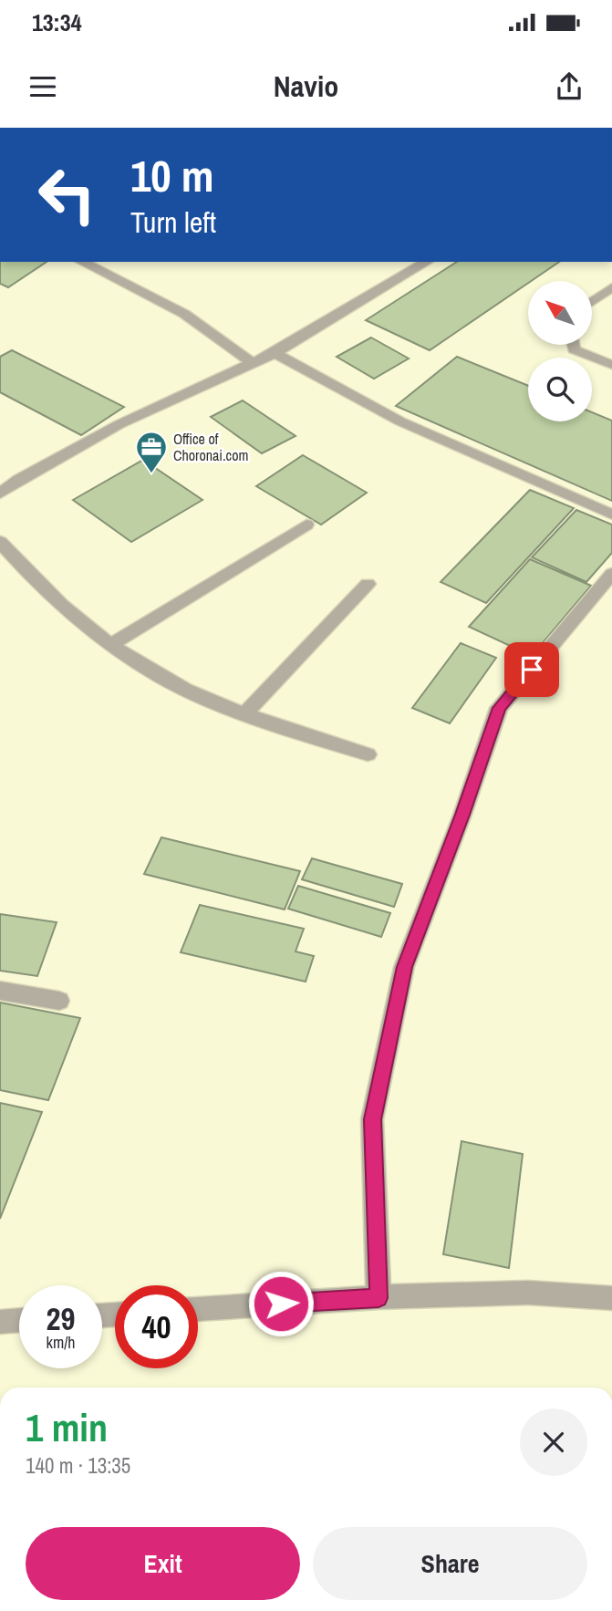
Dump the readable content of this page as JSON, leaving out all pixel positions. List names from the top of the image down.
{
  "places": {
    "office": ["Office of Choronai.com"]
  },
  "north": "top left",
  "page": {
    "status": "13:34",
    "header": "Navio",
    "turn": ["10 m", "Turn left"],
    "speed": "29 km/h",
    "limit": "40",
    "heading": ["1 min", "140 m · 13:35"],
    "buttons": ["Exit", "Share"]
  }
}
